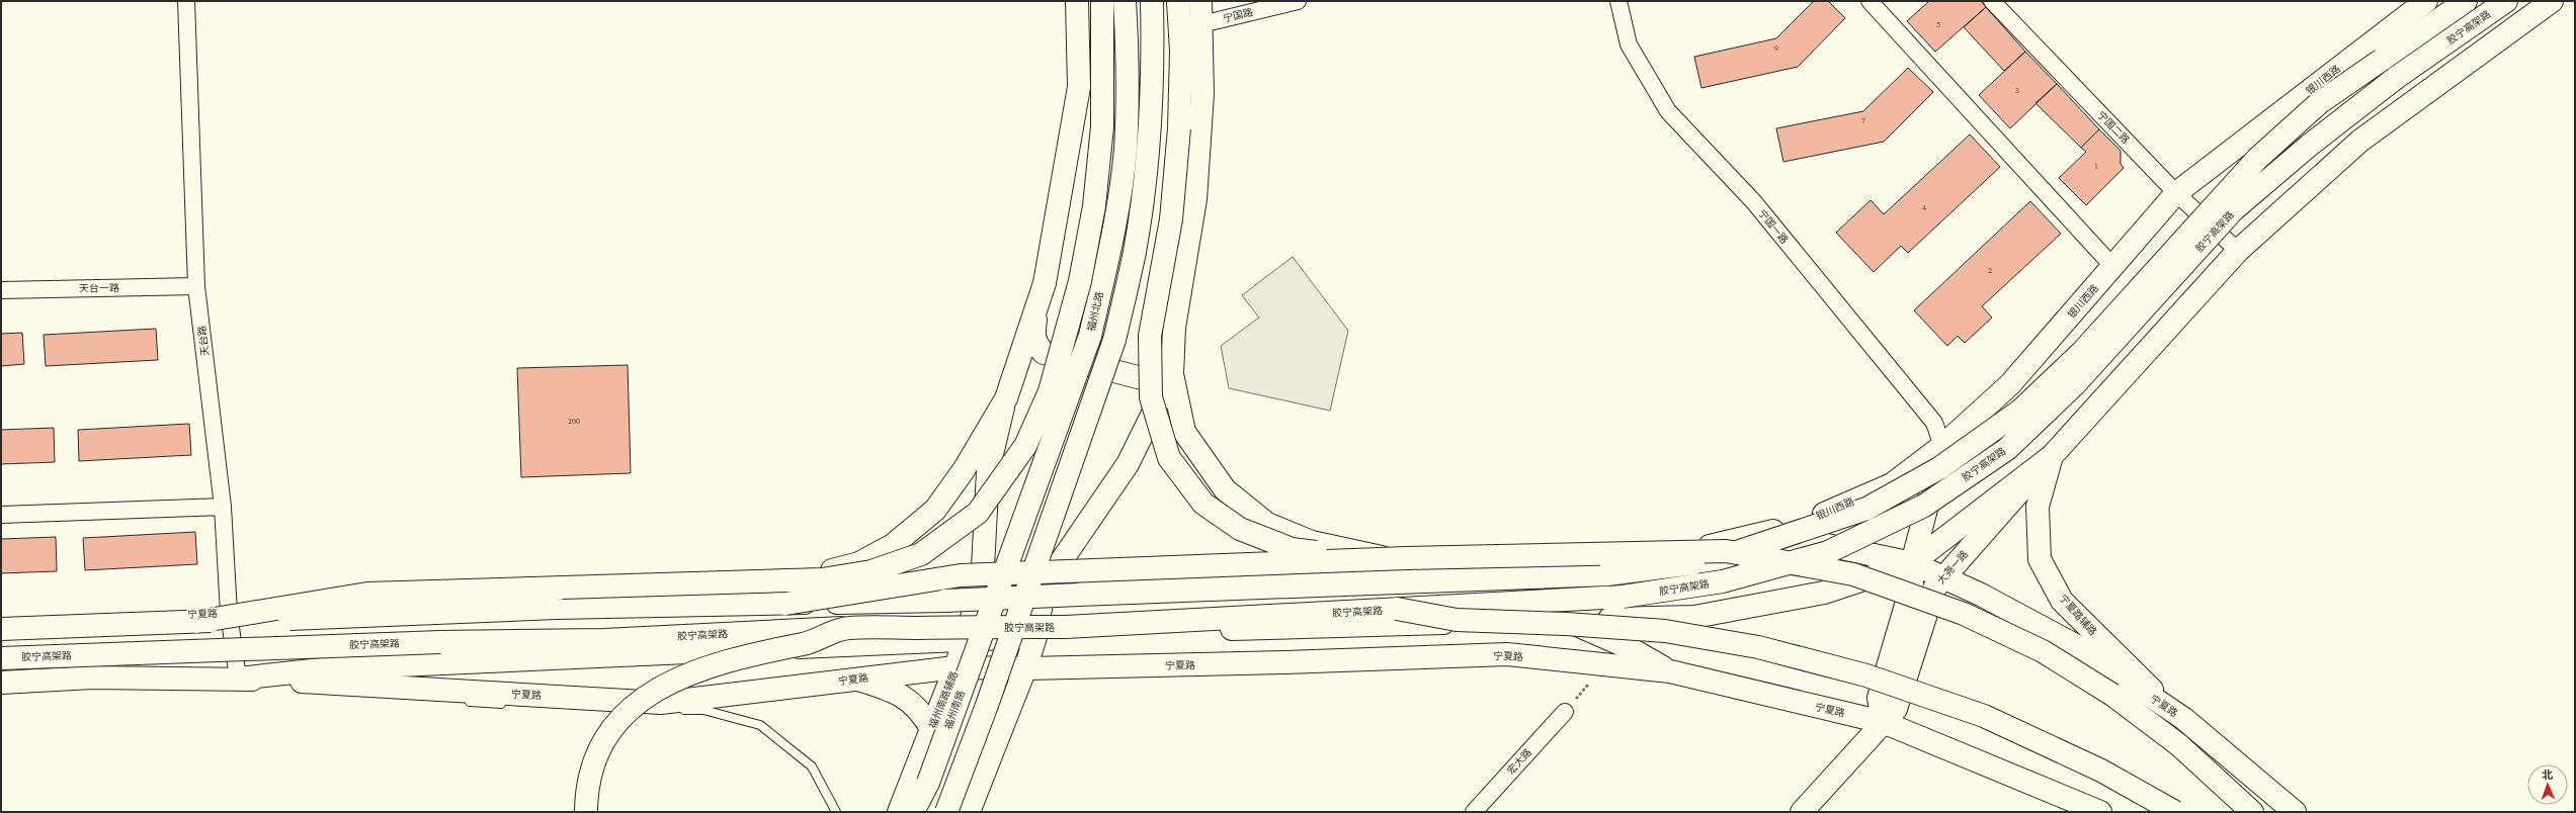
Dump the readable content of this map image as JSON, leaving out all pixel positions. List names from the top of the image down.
{
  "streets": {
    "main road": [
      "胶宁高架路",
      "银川西路",
      "福州北路",
      "大尧一路",
      "宁夏路",
      "宁夏路辅路",
      "福州南路辅路",
      "福州南路"
    ],
    "street": [
      "宁国路",
      "宁国二路",
      "宁国一路",
      "天台一路",
      "天台路",
      "宏大路"
    ]
  },
  "crossings": [
    ["胶宁高架路", "宁夏路"],
    ["银川西路", "宁国二路"],
    ["银川西路", "宁国一路"],
    ["银川西路", "宁夏路"],
    ["天台一路", "天台路"],
    ["福州北路", "福州南路"],
    ["天台路", "宁夏路"],
    ["大尧一路", "宁夏路"],
    ["大尧一路", "宁夏路辅路"],
    ["宁夏路", "宁夏路辅路"],
    ["宁夏路", "福州南路辅路"]
  ],
  "house_numbers": [
    "5",
    "9",
    "3",
    "7",
    "1",
    "4",
    "2",
    "200"
  ],
  "north": "top"
}
